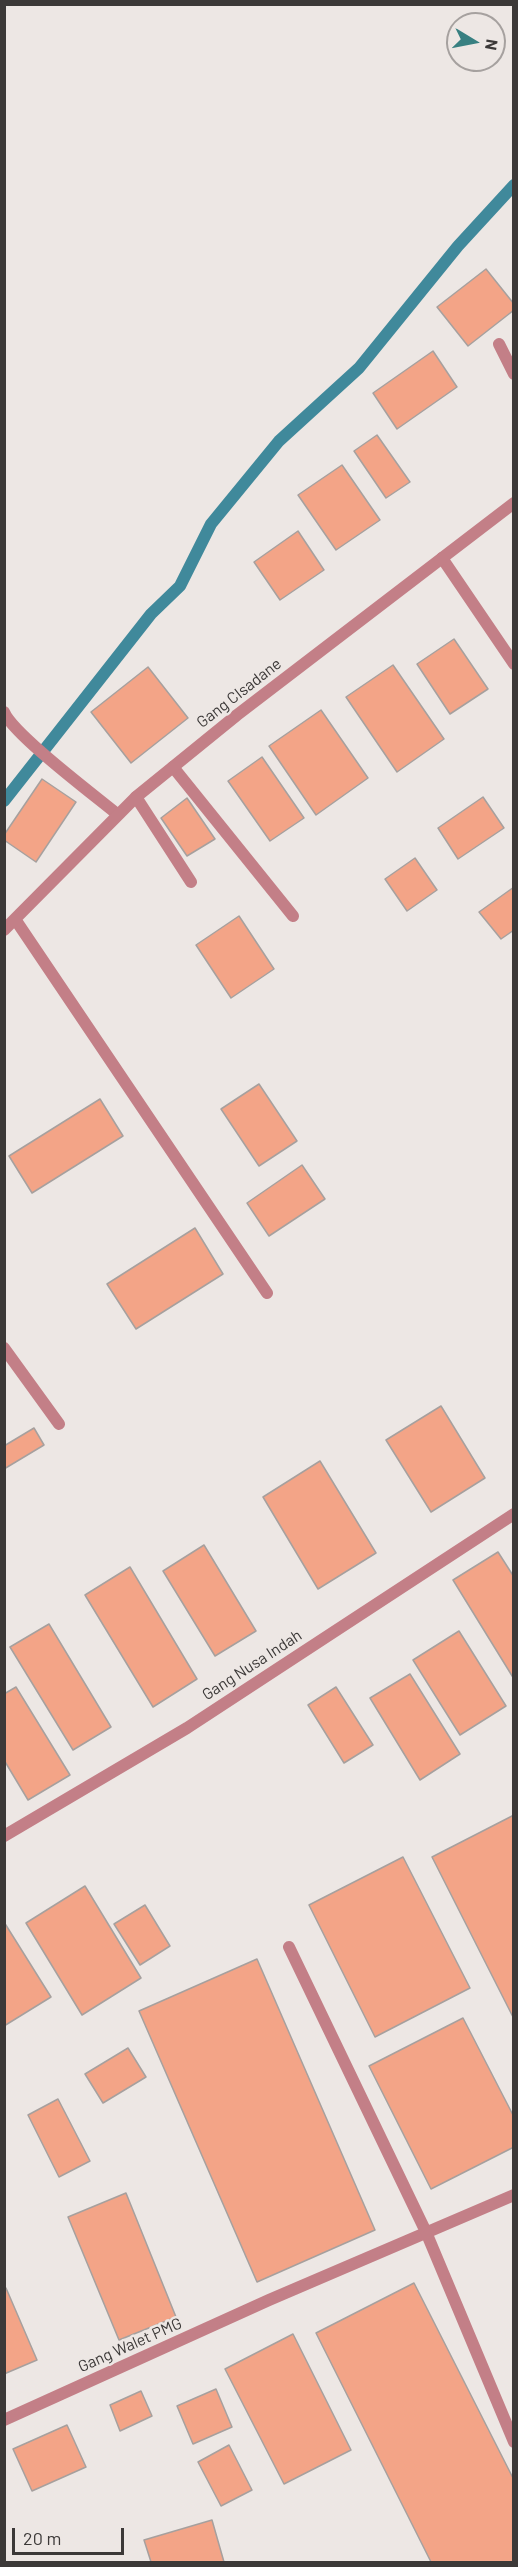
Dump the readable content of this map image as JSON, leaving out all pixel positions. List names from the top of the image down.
{
  "streets": {
    "street": ["Gang CIsadane", "Gang Nusa Indah", "Gang Walet PMG"]
  },
  "scale_bar": "20 m",
  "north": "right"
}
